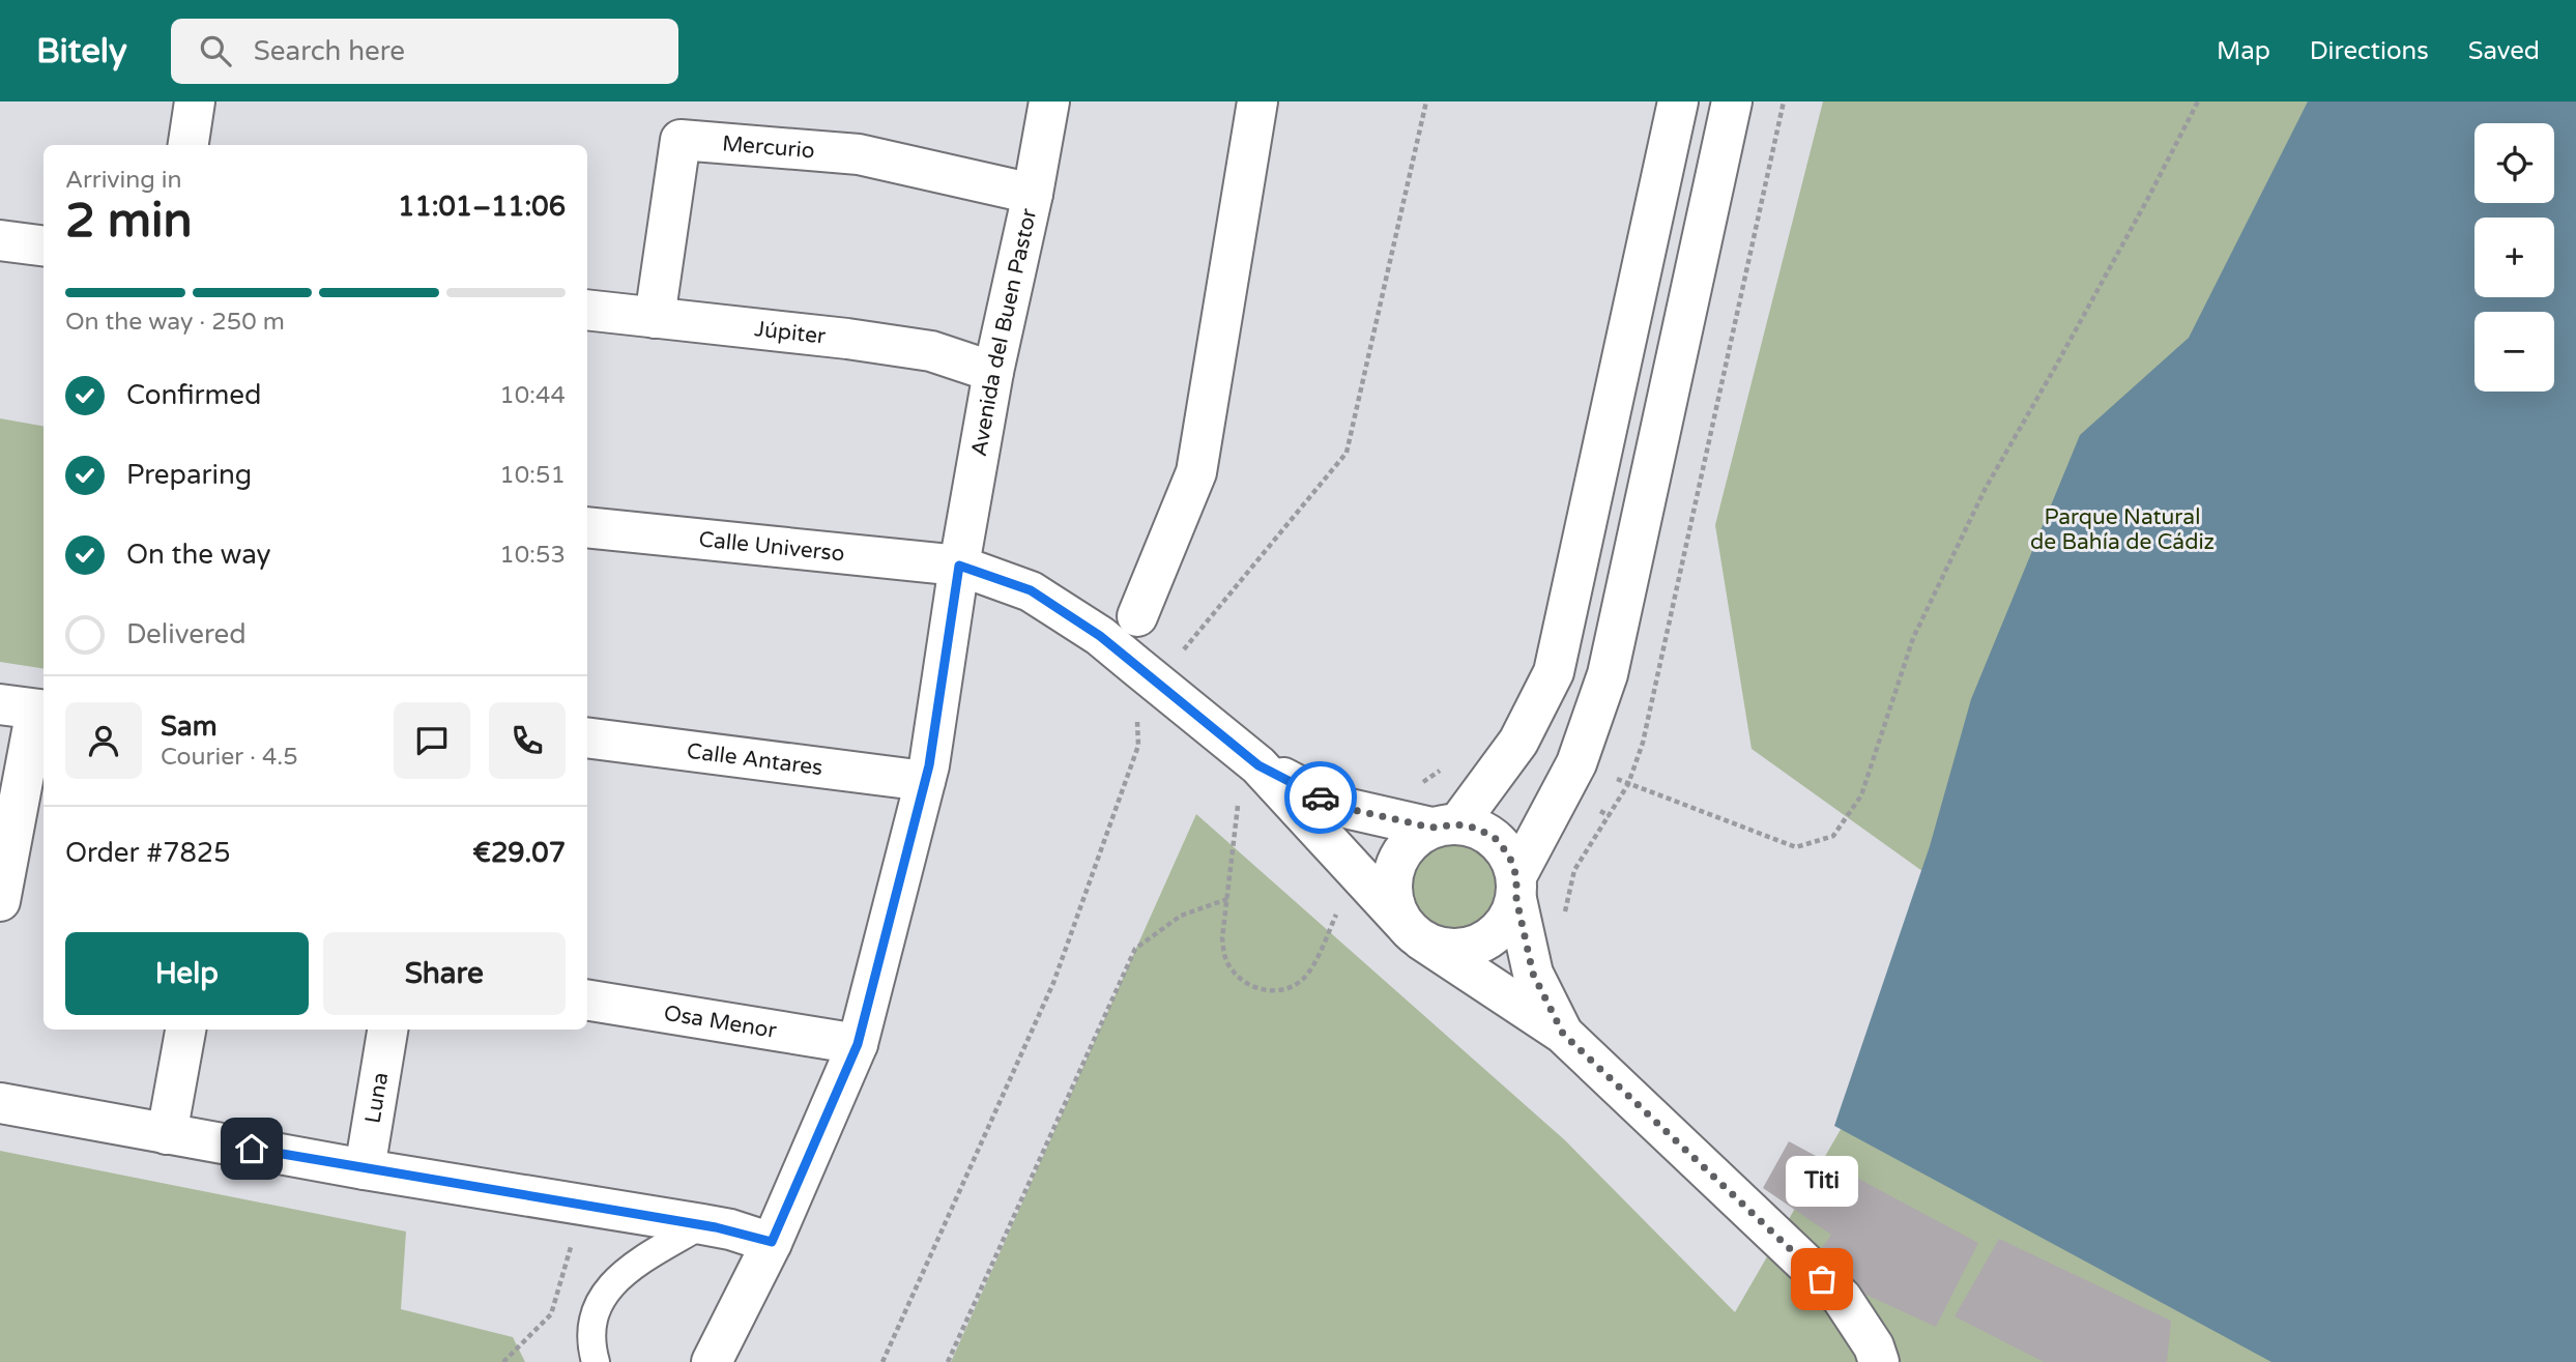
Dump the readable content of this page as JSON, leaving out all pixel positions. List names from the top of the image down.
{
  "streets": {
    "street": [
      "Mercurio",
      "Júpiter",
      "Avenida del Buen Pastor",
      "Calle Universo",
      "Calle Antares",
      "Osa Menor",
      "Luna"
    ]
  },
  "crossings": [
    ["Mercurio", "Júpiter"],
    ["Mercurio", "Avenida del Buen Pastor"],
    ["Júpiter", "Avenida del Buen Pastor"],
    ["Avenida del Buen Pastor", "Calle Universo"],
    ["Avenida del Buen Pastor", "Calle Antares"],
    ["Avenida del Buen Pastor", "Osa Menor"]
  ],
  "parks": ["Parque Natural de Bahía de Cádiz"],
  "places": ["Titi"],
  "page": {
    "header": "Bitely",
    "search": "Search here",
    "nav": ["Map", "Directions", "Saved"],
    "map_buttons": ["+", "−"],
    "heading": ["2 min", "Arriving in", "11:01–11:06"],
    "panel": [
      "Sam",
      "Courier · 4.5",
      "Order #7825",
      "€29.07"
    ],
    "bar": "On the way · 250 m",
    "list": [
      ["Confirmed", "10:44"],
      ["Preparing", "10:51"],
      ["On the way", "10:53"],
      "Delivered"
    ],
    "buttons": ["Help", "Share"],
    "bubble": "Titi"
  }
}
